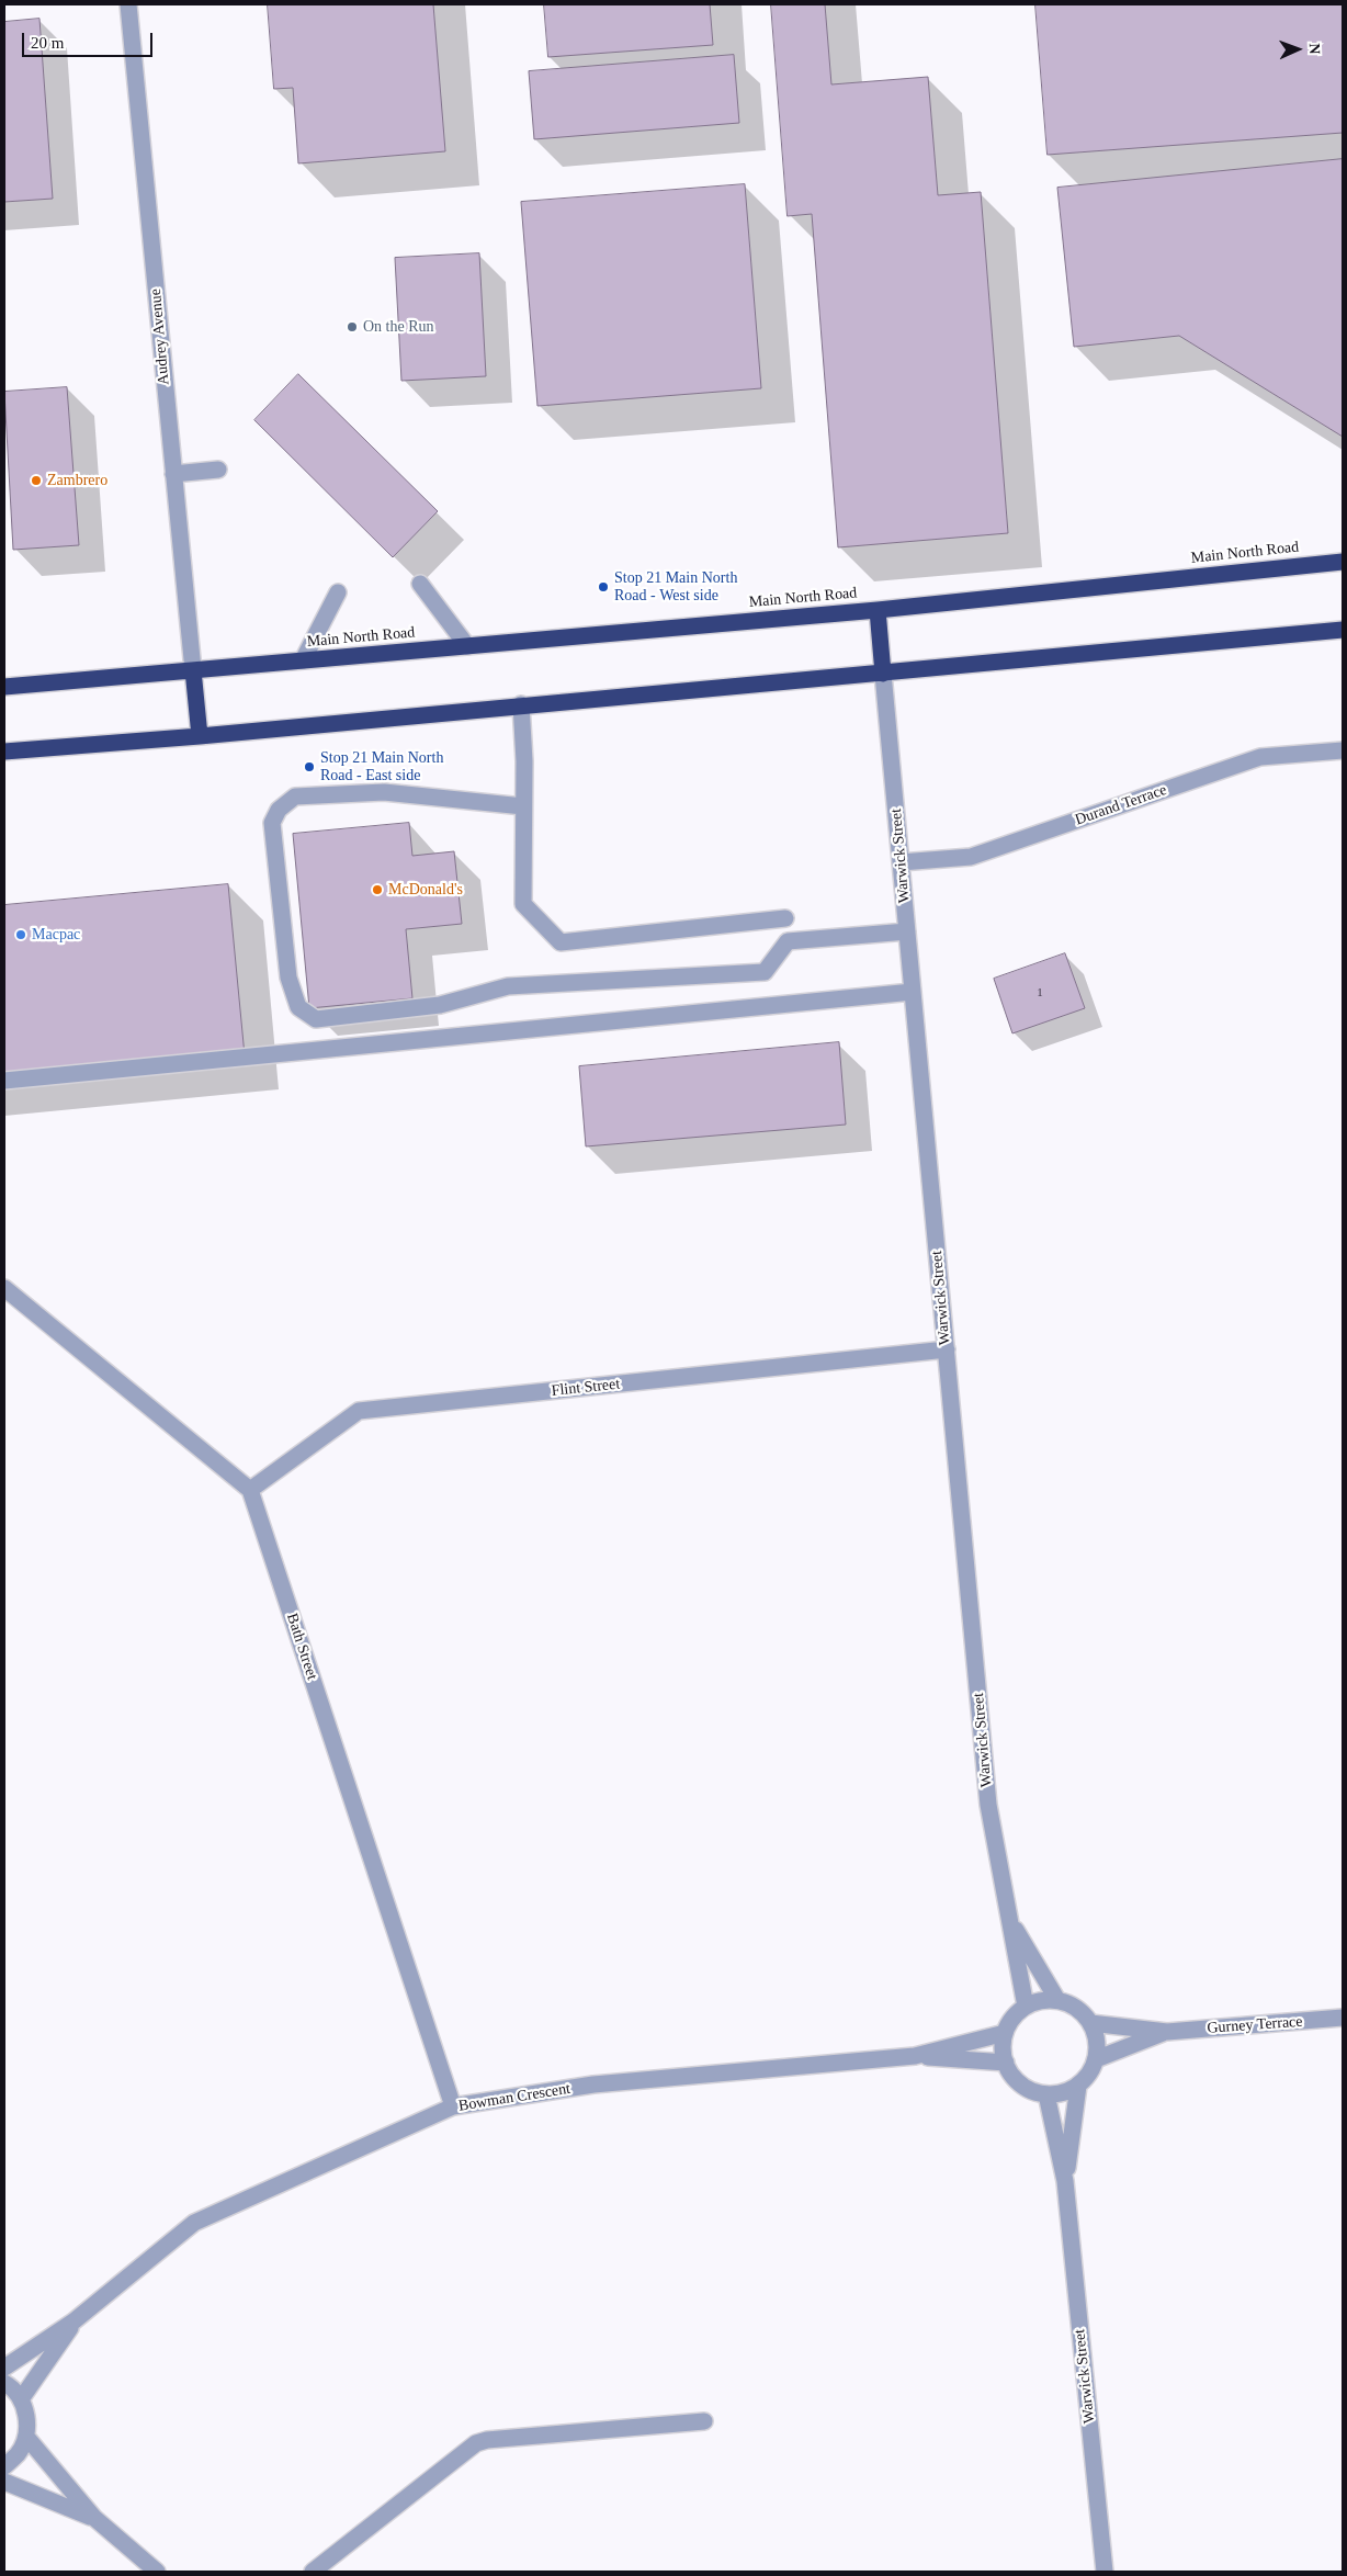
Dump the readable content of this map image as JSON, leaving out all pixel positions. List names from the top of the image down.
{
  "streets": {
    "highway": ["Main North Road"],
    "street": [
      "Audrey Avenue",
      "Durand Terrace",
      "Warwick Street",
      "Flint Street",
      "Bath Street",
      "Gurney Terrace",
      "Bowman Crescent"
    ]
  },
  "crossings": [
    ["Audrey Avenue", "Main North Road"],
    ["Durand Terrace", "Warwick Street"],
    ["Warwick Street", "Flint Street"],
    ["Warwick Street", "Gurney Terrace"],
    ["Warwick Street", "Bowman Crescent"],
    ["Flint Street", "Bath Street"],
    ["Bath Street", "Bowman Crescent"],
    ["Gurney Terrace", "Bowman Crescent"]
  ],
  "places": [
    "On the Run",
    "Zambrero",
    "Stop 21 Main North Road - West side",
    "Stop 21 Main North Road - East side",
    "McDonald's",
    "Macpac"
  ],
  "house_numbers": ["1"],
  "scale_bar": "20 m",
  "north": "right"
}
